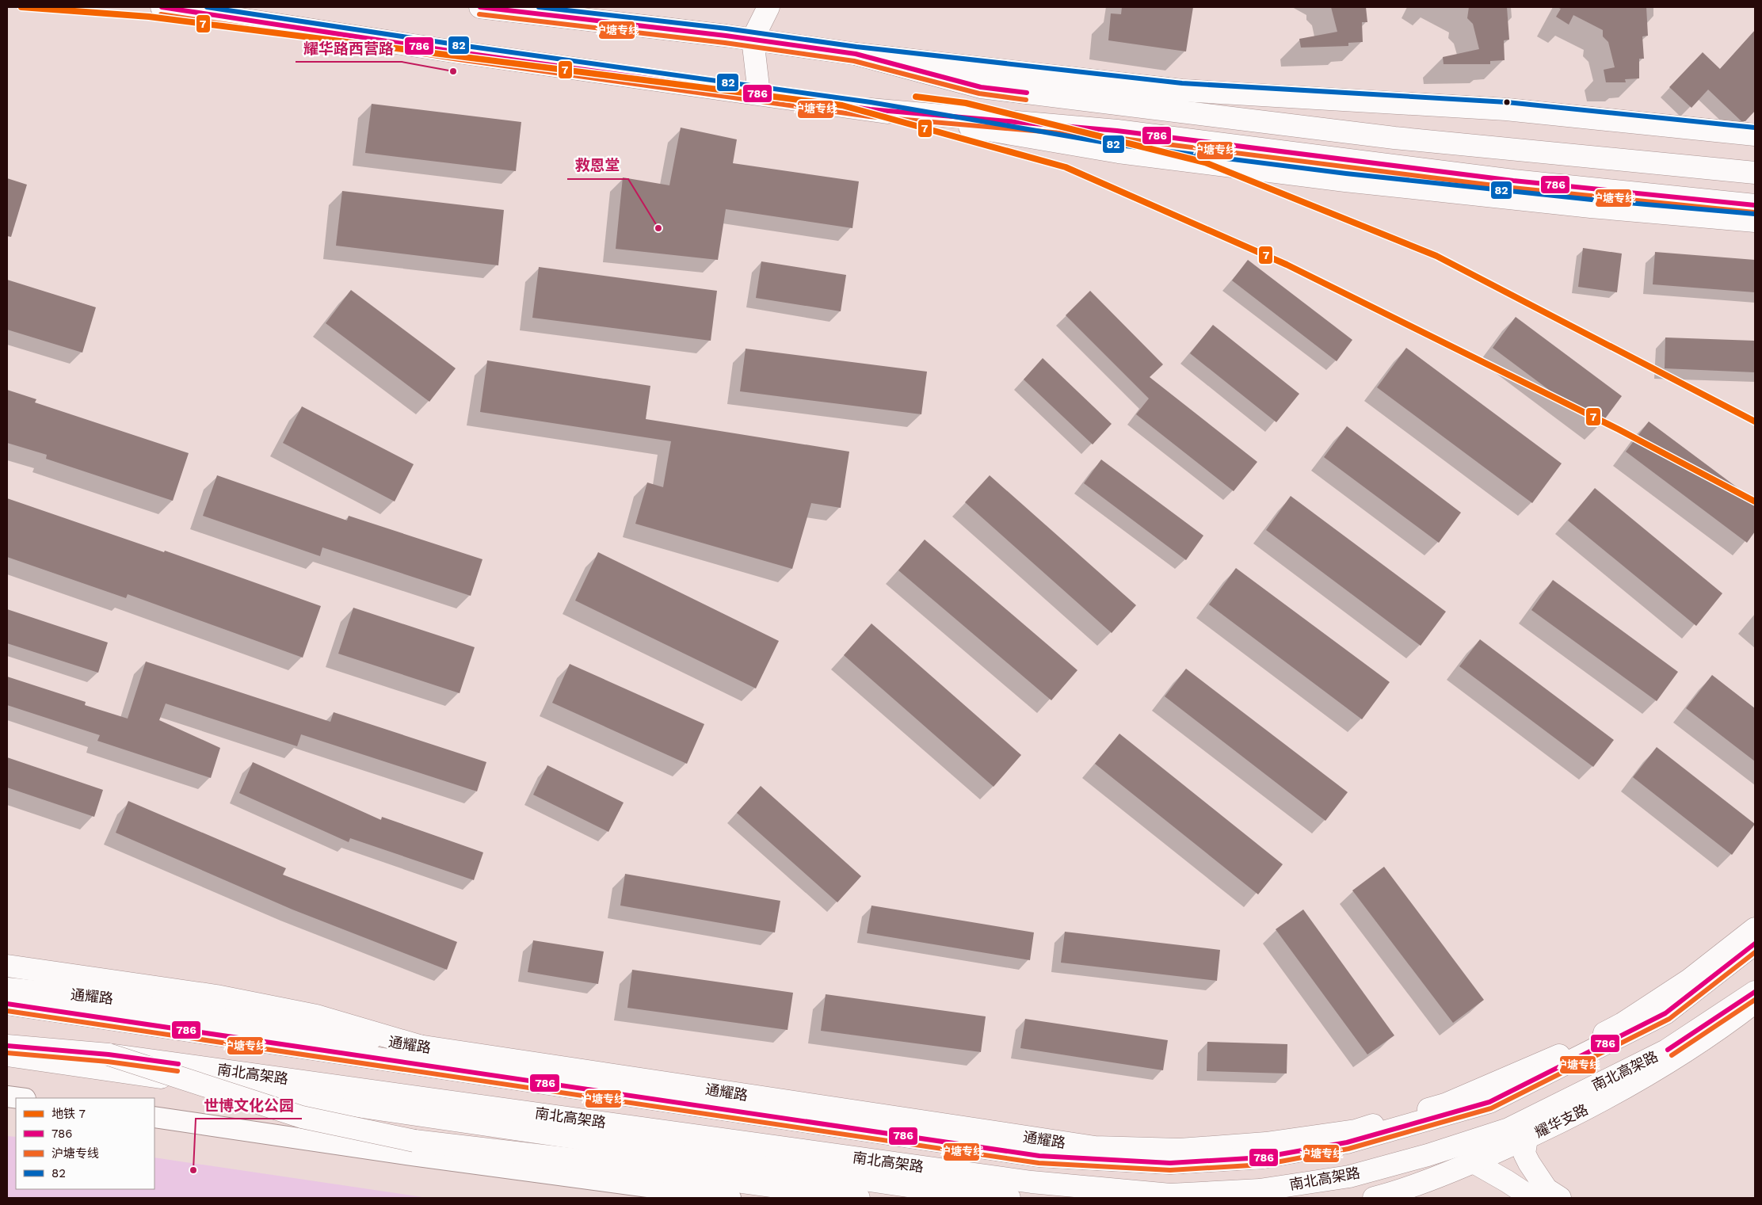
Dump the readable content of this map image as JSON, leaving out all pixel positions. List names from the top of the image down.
{
  "streets": {
    "main road": ["通耀路", "南北高架路", "耀华支路"]
  },
  "crossings": [
    ["南北高架路", "耀华支路"]
  ],
  "places": ["耀华路西营路", "救恩堂", "世博文化公园"],
  "lines": [
    "metro line 7",
    "transit line 786",
    "transit line 82",
    "transit line 沪塘专线"
  ],
  "legend": [
    "地铁 7",
    "786",
    "沪塘专线",
    "82"
  ]
}
